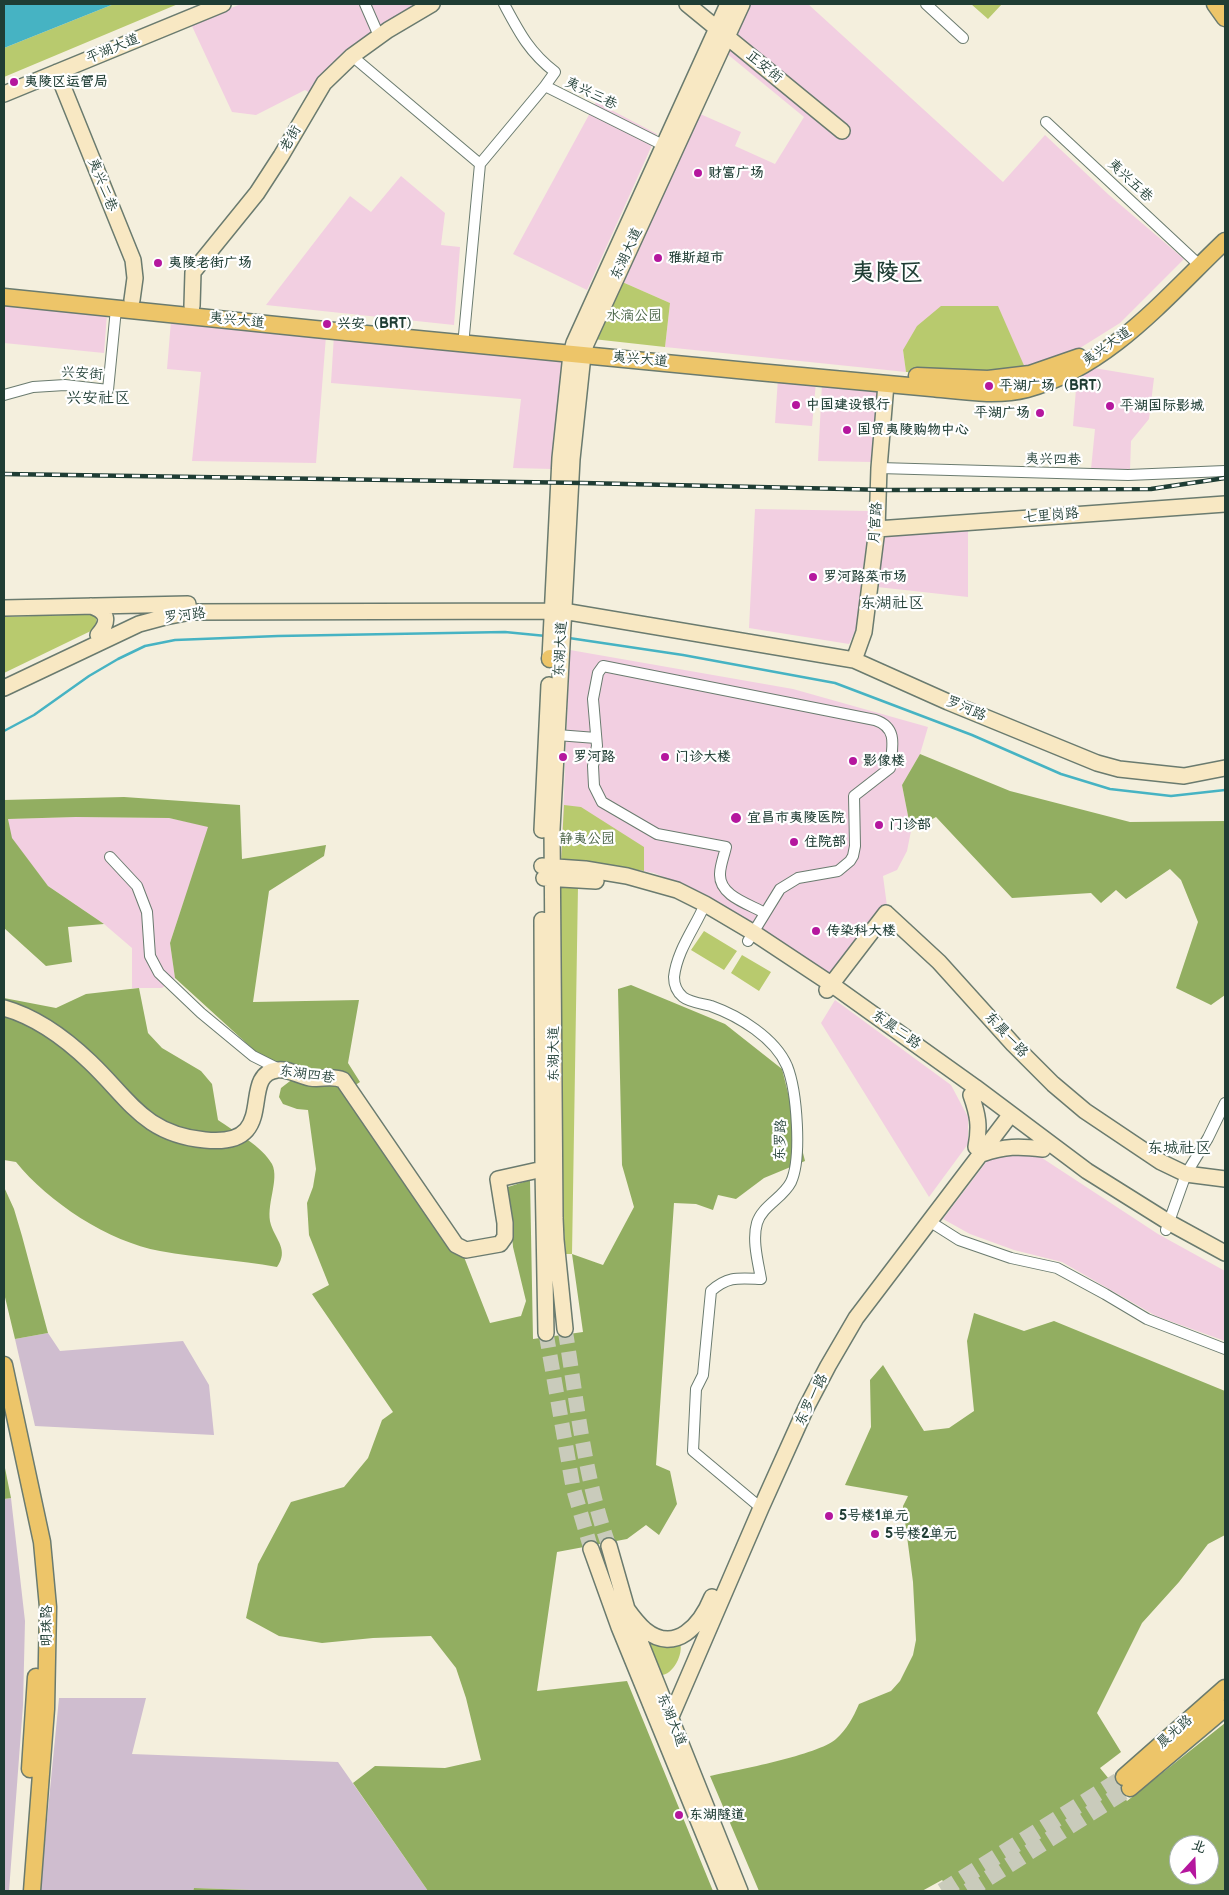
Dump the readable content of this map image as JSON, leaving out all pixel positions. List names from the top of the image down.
{
  "streets": {
    "main road": [
      "平湖大道",
      "正安街",
      "老街",
      "夷兴二巷",
      "东湖大道",
      "夷兴大道",
      "七里岗路",
      "月宫路",
      "罗河路",
      "东晨二路",
      "东晨一路",
      "东湖四巷",
      "东罗一路",
      "明珠路",
      "晨光路"
    ],
    "street": [
      "夷兴三巷",
      "夷兴五巷",
      "兴安街",
      "夷兴四巷",
      "东罗路"
    ]
  },
  "crossings": [
    ["平湖大道", "夷兴二巷"],
    ["正安街", "东湖大道"],
    ["夷兴三巷", "东湖大道"],
    ["老街", "夷兴大道"],
    ["夷兴五巷", "夷兴大道"],
    ["夷兴二巷", "夷兴大道"],
    ["东湖大道", "夷兴大道"],
    ["东湖大道", "罗河路"],
    ["东湖大道", "东晨二路"],
    ["东湖大道", "东湖四巷"],
    ["东湖大道", "东罗一路"],
    ["夷兴大道", "兴安街"],
    ["夷兴大道", "月宫路"],
    ["夷兴四巷", "月宫路"],
    ["七里岗路", "月宫路"],
    ["月宫路", "罗河路"],
    ["东晨二路", "东晨一路"],
    ["东晨二路", "东罗路"],
    ["东晨二路", "东罗一路"],
    ["东罗路", "东罗一路"]
  ],
  "districts": [
    "夷陵区",
    "兴安社区",
    "东湖社区",
    "东城社区"
  ],
  "parks": ["水滴公园", "静夷公园"],
  "places": [
    "夷陵区运管局",
    "财富广场",
    "雅斯超市",
    "夷陵老街广场",
    "兴安（BRT）",
    "平湖广场（BRT）",
    "中国建设银行",
    "平湖国际影城",
    "平湖广场",
    "国贸夷陵购物中心",
    "罗河路菜市场",
    "罗河路",
    "门诊大楼",
    "影像楼",
    "宜昌市夷陵医院",
    "门诊部",
    "住院部",
    "传染科大楼",
    "5号楼1单元",
    "5号楼2单元",
    "东湖隧道"
  ],
  "north": "top"
}
